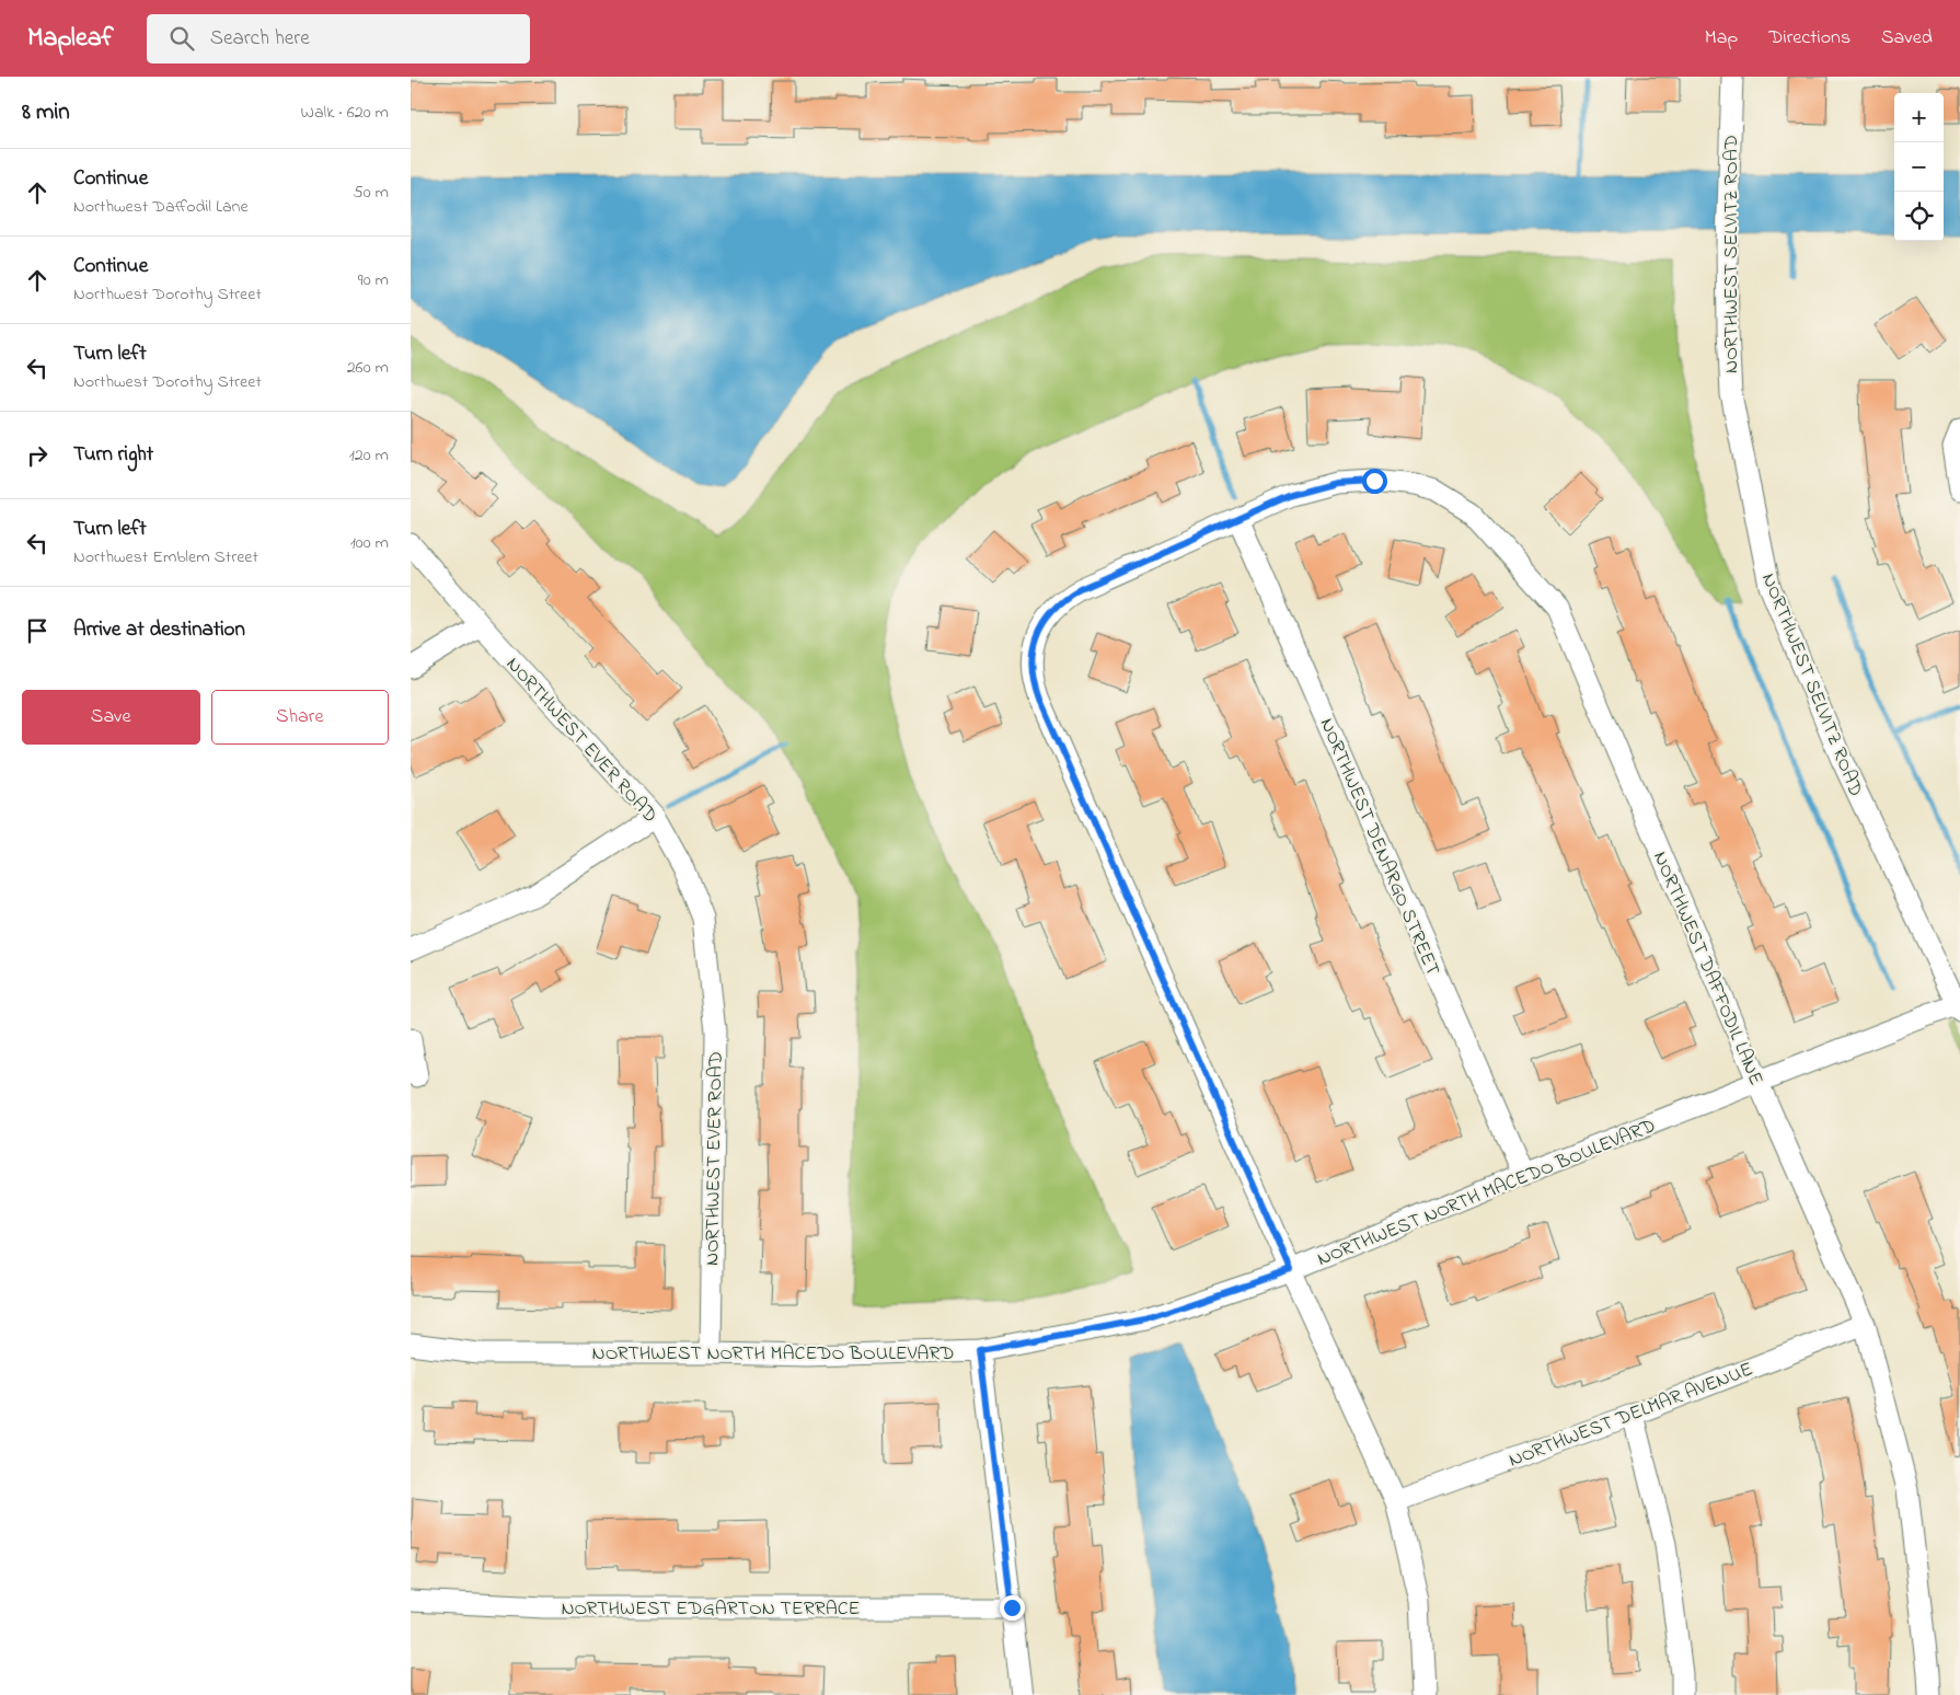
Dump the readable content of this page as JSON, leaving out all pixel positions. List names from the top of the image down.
{
  "streets": {
    "street": [
      "NORTHWEST SELVITZ ROAD",
      "NORTHWEST EVER ROAD",
      "NORTHWEST DENARGO STREET",
      "NORTHWEST DAFFODIL LANE",
      "NORTHWEST NORTH MACEDO BOULEVARD",
      "NORTHWEST DELMAR AVENUE",
      "NORTHWEST EDGARTON TERRACE"
    ]
  },
  "crossings": [
    ["NORTHWEST SELVITZ ROAD", "NORTHWEST NORTH MACEDO BOULEVARD"],
    ["NORTHWEST EVER ROAD", "NORTHWEST NORTH MACEDO BOULEVARD"],
    ["NORTHWEST DENARGO STREET", "NORTHWEST DAFFODIL LANE"],
    ["NORTHWEST DENARGO STREET", "NORTHWEST NORTH MACEDO BOULEVARD"],
    ["NORTHWEST DAFFODIL LANE", "NORTHWEST NORTH MACEDO BOULEVARD"],
    ["NORTHWEST DAFFODIL LANE", "NORTHWEST DELMAR AVENUE"]
  ],
  "page": {
    "header": "Mapleaf",
    "search": "Search here",
    "nav": ["Map", "Directions", "Saved"],
    "heading": ["8 min", "Walk · 620 m"],
    "map_buttons": ["+", "−"],
    "list": [
      ["Continue", "Northwest Daffodil Lane", "50 m"],
      ["Continue", "Northwest Dorothy Street", "90 m"],
      ["Turn left", "Northwest Dorothy Street", "260 m"],
      ["Turn right", "120 m"],
      ["Turn left", "Northwest Emblem Street", "100 m"],
      "Arrive at destination"
    ],
    "buttons": ["Save", "Share"]
  }
}
